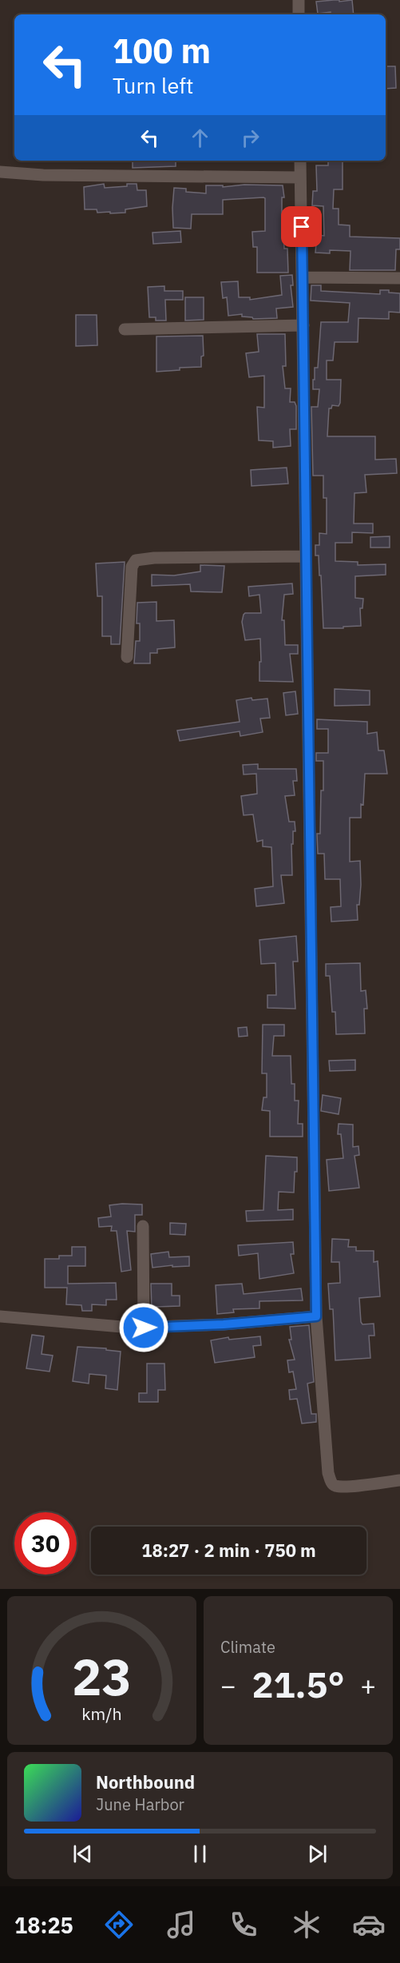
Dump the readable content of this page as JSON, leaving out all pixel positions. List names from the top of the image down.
{
  "page": {
    "turn": ["100 m", "Turn left"],
    "limit": "30",
    "trip": "18:27 · 2 min · 750 m",
    "tile": "Climate",
    "heat": ["−", "21.5°", "+"],
    "song": ["Northbound", "June Harbor"],
    "tabs": "18:25",
    "gauge": ["23", "km/h"]
  }
}
